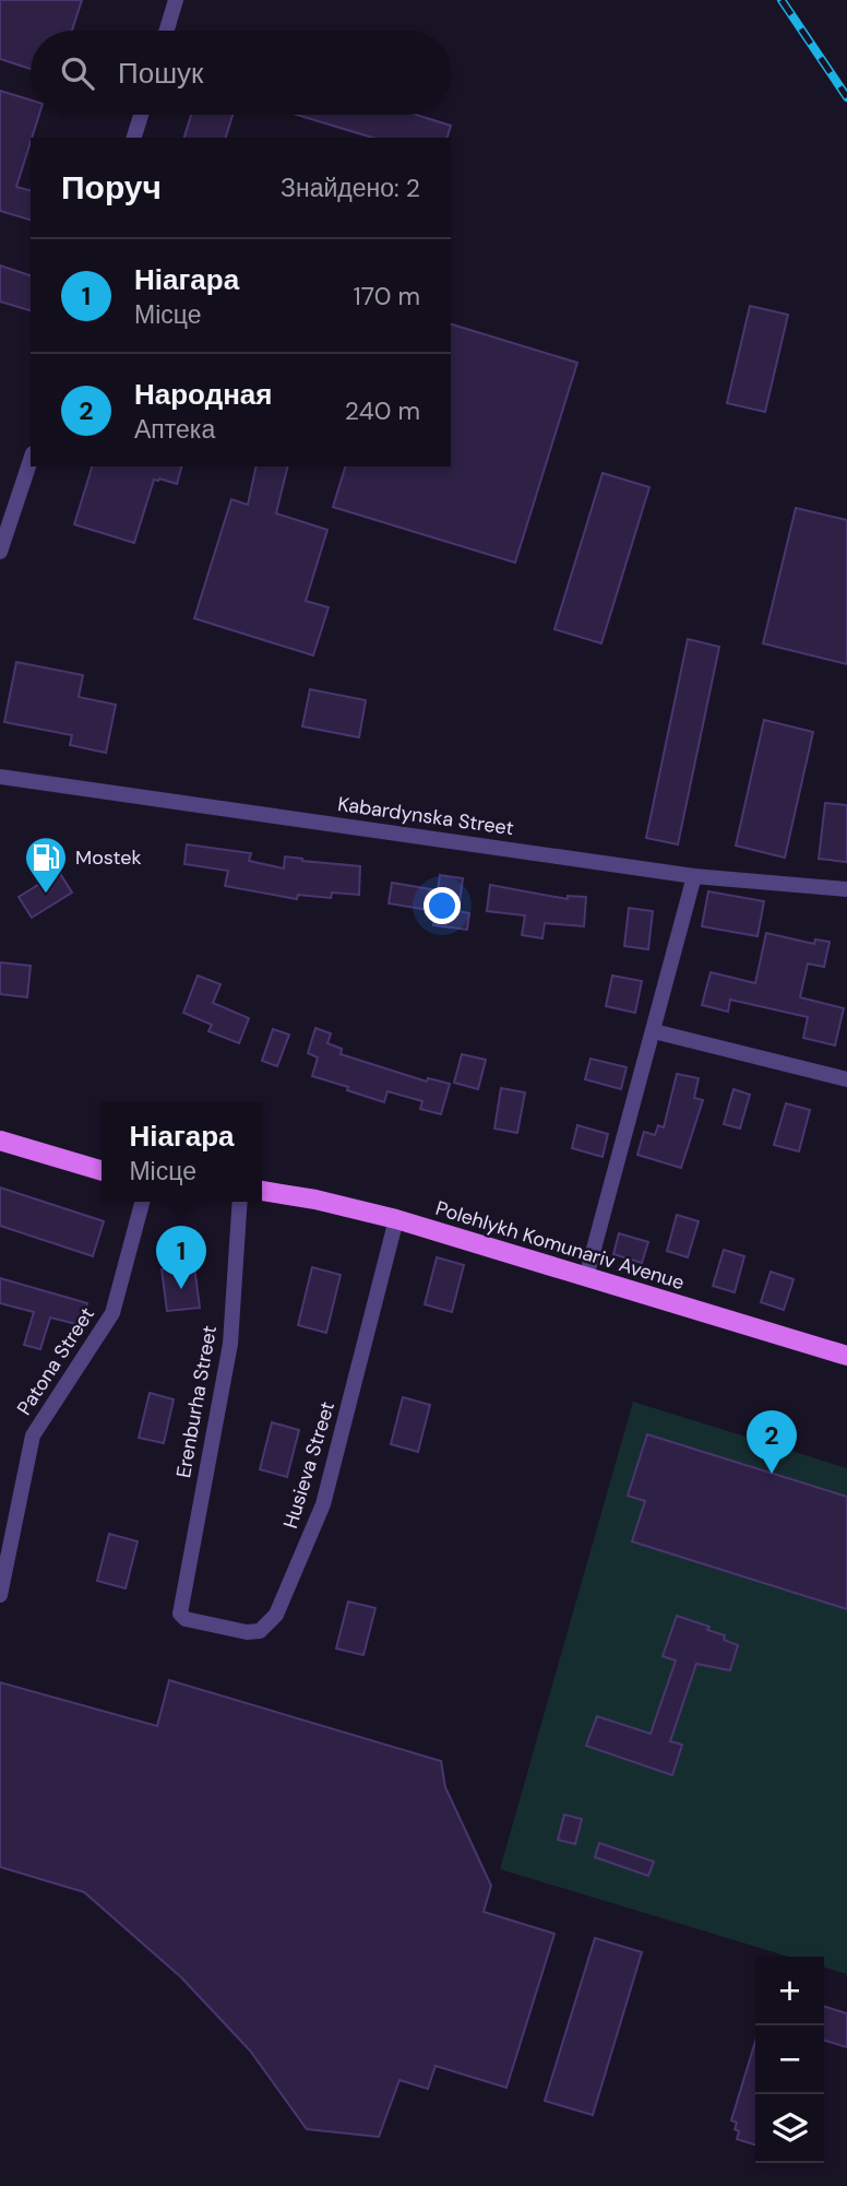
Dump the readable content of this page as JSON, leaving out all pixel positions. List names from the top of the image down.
{
  "streets": {
    "main road": ["Polehlykh Komunariv Avenue"],
    "street": [
      "Kabardynska Street",
      "Patona Street",
      "Erenburha Street",
      "Husieva Street"
    ]
  },
  "crossings": [
    ["Polehlykh Komunariv Avenue", "Husieva Street"],
    ["Erenburha Street", "Husieva Street"]
  ],
  "places": {
    "fuel station": ["Mostek"]
  },
  "page": {
    "search": "Пошук",
    "heading": ["Поруч", "Знайдено: 2"],
    "list": [
      {
        "mark": "1",
        "name": "Ніагара",
        "note": "Місце",
        "value": "170 m"
      },
      {
        "mark": "2",
        "name": "Народная",
        "note": "Аптека",
        "value": "240 m"
      }
    ],
    "popup": ["Ніагара", "Місце"],
    "pins": ["1", "2"],
    "map_buttons": ["+", "−"]
  }
}
